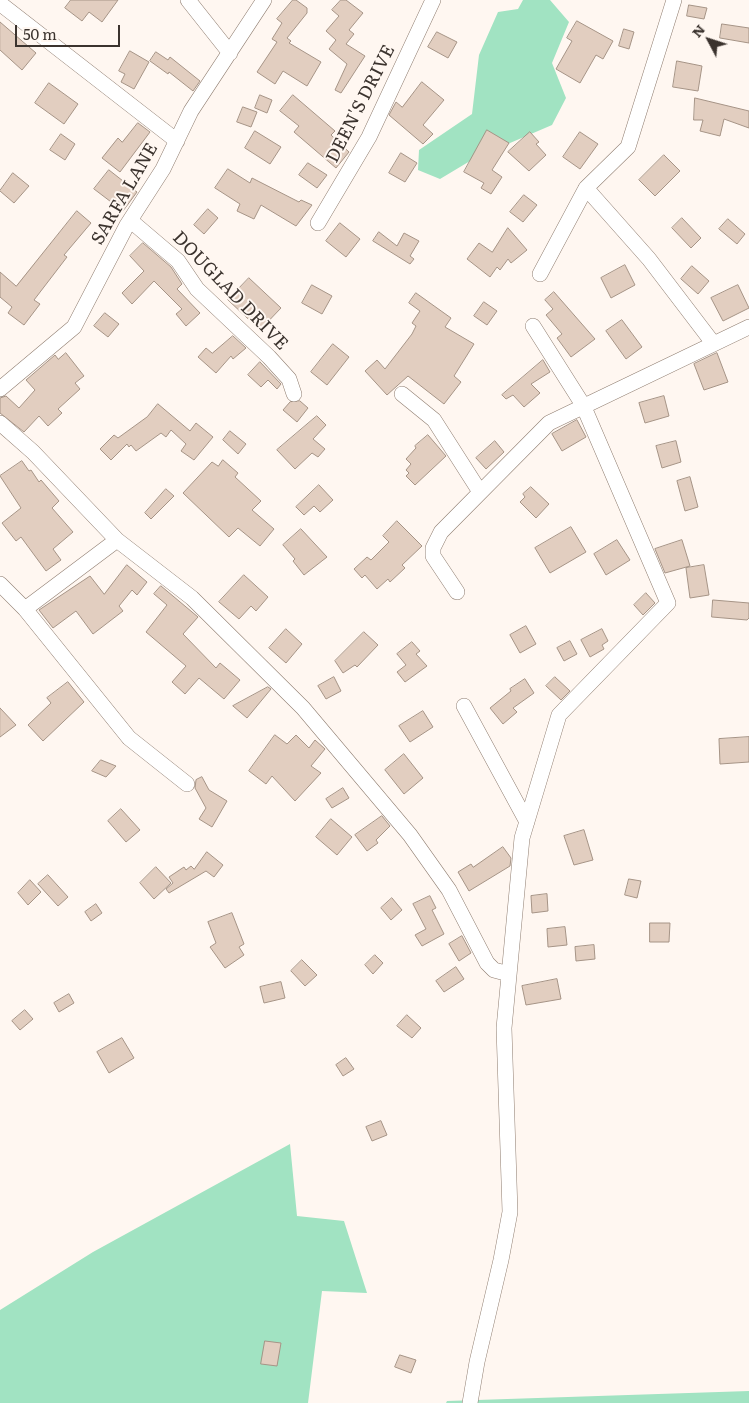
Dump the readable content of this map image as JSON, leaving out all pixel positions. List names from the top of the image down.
{
  "streets": {
    "street": ["DEEN'S DRIVE", "SARFA LANE", "DOUGLAD DRIVE"]
  },
  "crossings": [
    ["SARFA LANE", "DOUGLAD DRIVE"]
  ],
  "scale_bar": "50 m",
  "north": "top left"
}
